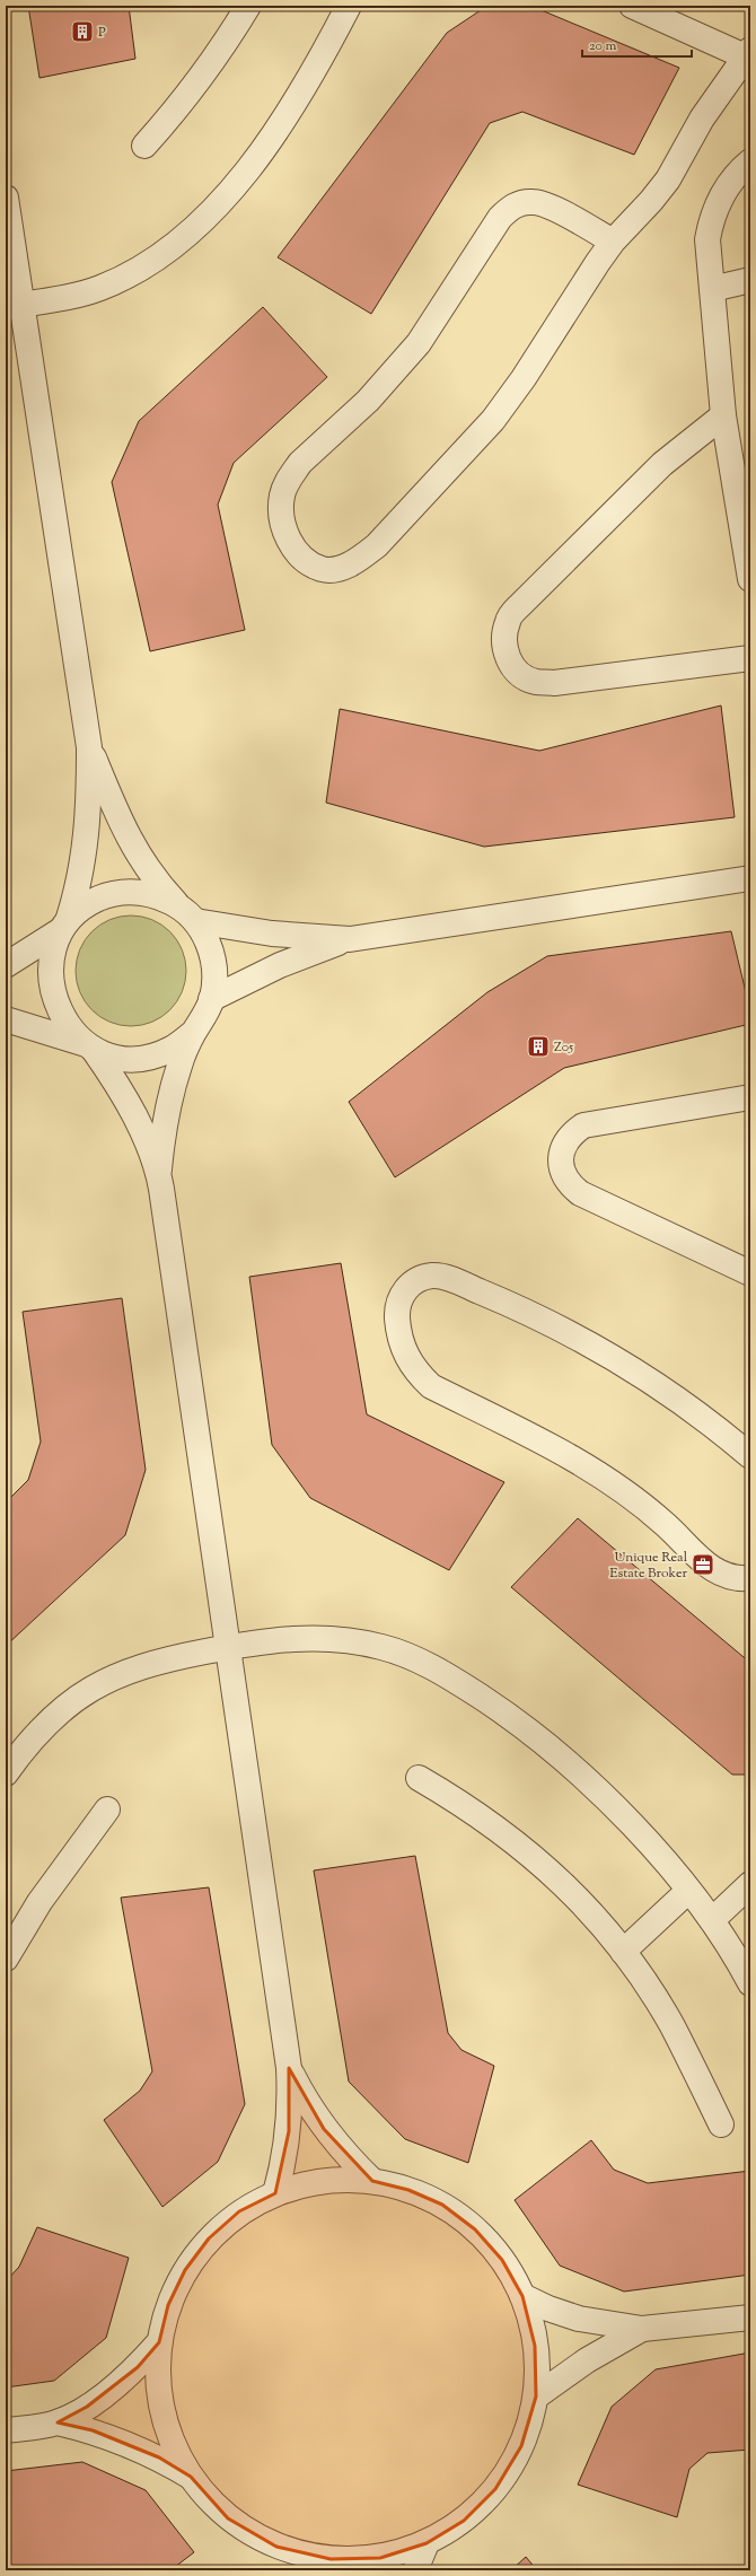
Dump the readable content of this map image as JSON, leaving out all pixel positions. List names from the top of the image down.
{
  "places": {
    "building": ["P", "Z05"],
    "office": ["Unique Real Estate Broker"]
  },
  "scale_bar": "20 m"
}
